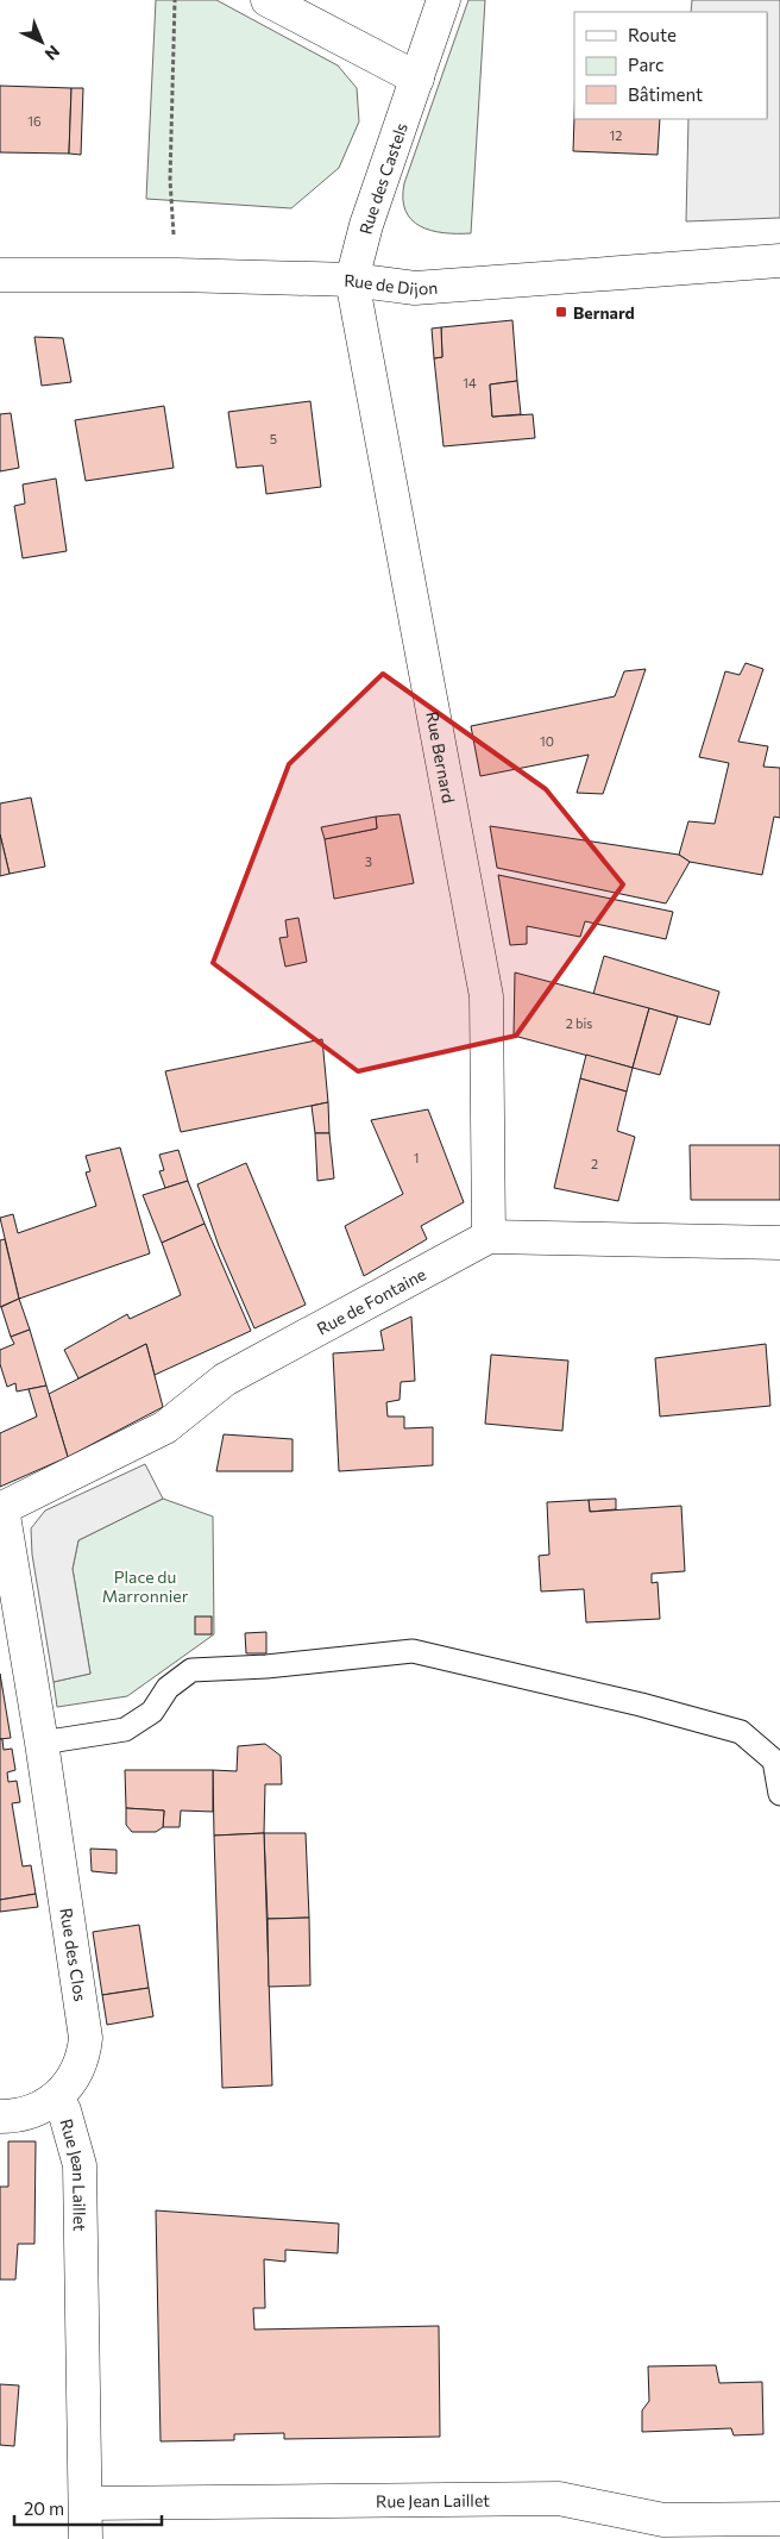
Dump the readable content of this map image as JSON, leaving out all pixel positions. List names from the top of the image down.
{
  "streets": {
    "street": [
      "Rue des Castels",
      "Rue de Dijon",
      "Rue Bernard",
      "Rue de Fontaine",
      "Rue des Clos",
      "Rue Jean Laillet"
    ]
  },
  "crossings": [
    ["Rue des Castels", "Rue de Dijon"],
    ["Rue des Castels", "Rue Bernard"],
    ["Rue de Dijon", "Rue Bernard"],
    ["Rue Bernard", "Rue de Fontaine"],
    ["Rue des Clos", "Rue Jean Laillet"]
  ],
  "parks": ["Place du Marronnier"],
  "places": {
    "transit": ["Bernard"]
  },
  "house_numbers": [
    "16",
    "12",
    "14",
    "5",
    "10",
    "3",
    "2 bis",
    "1",
    "2"
  ],
  "legend": ["Route", "Parc", "Bâtiment"],
  "scale_bar": "20 m",
  "north": "bottom right"
}
